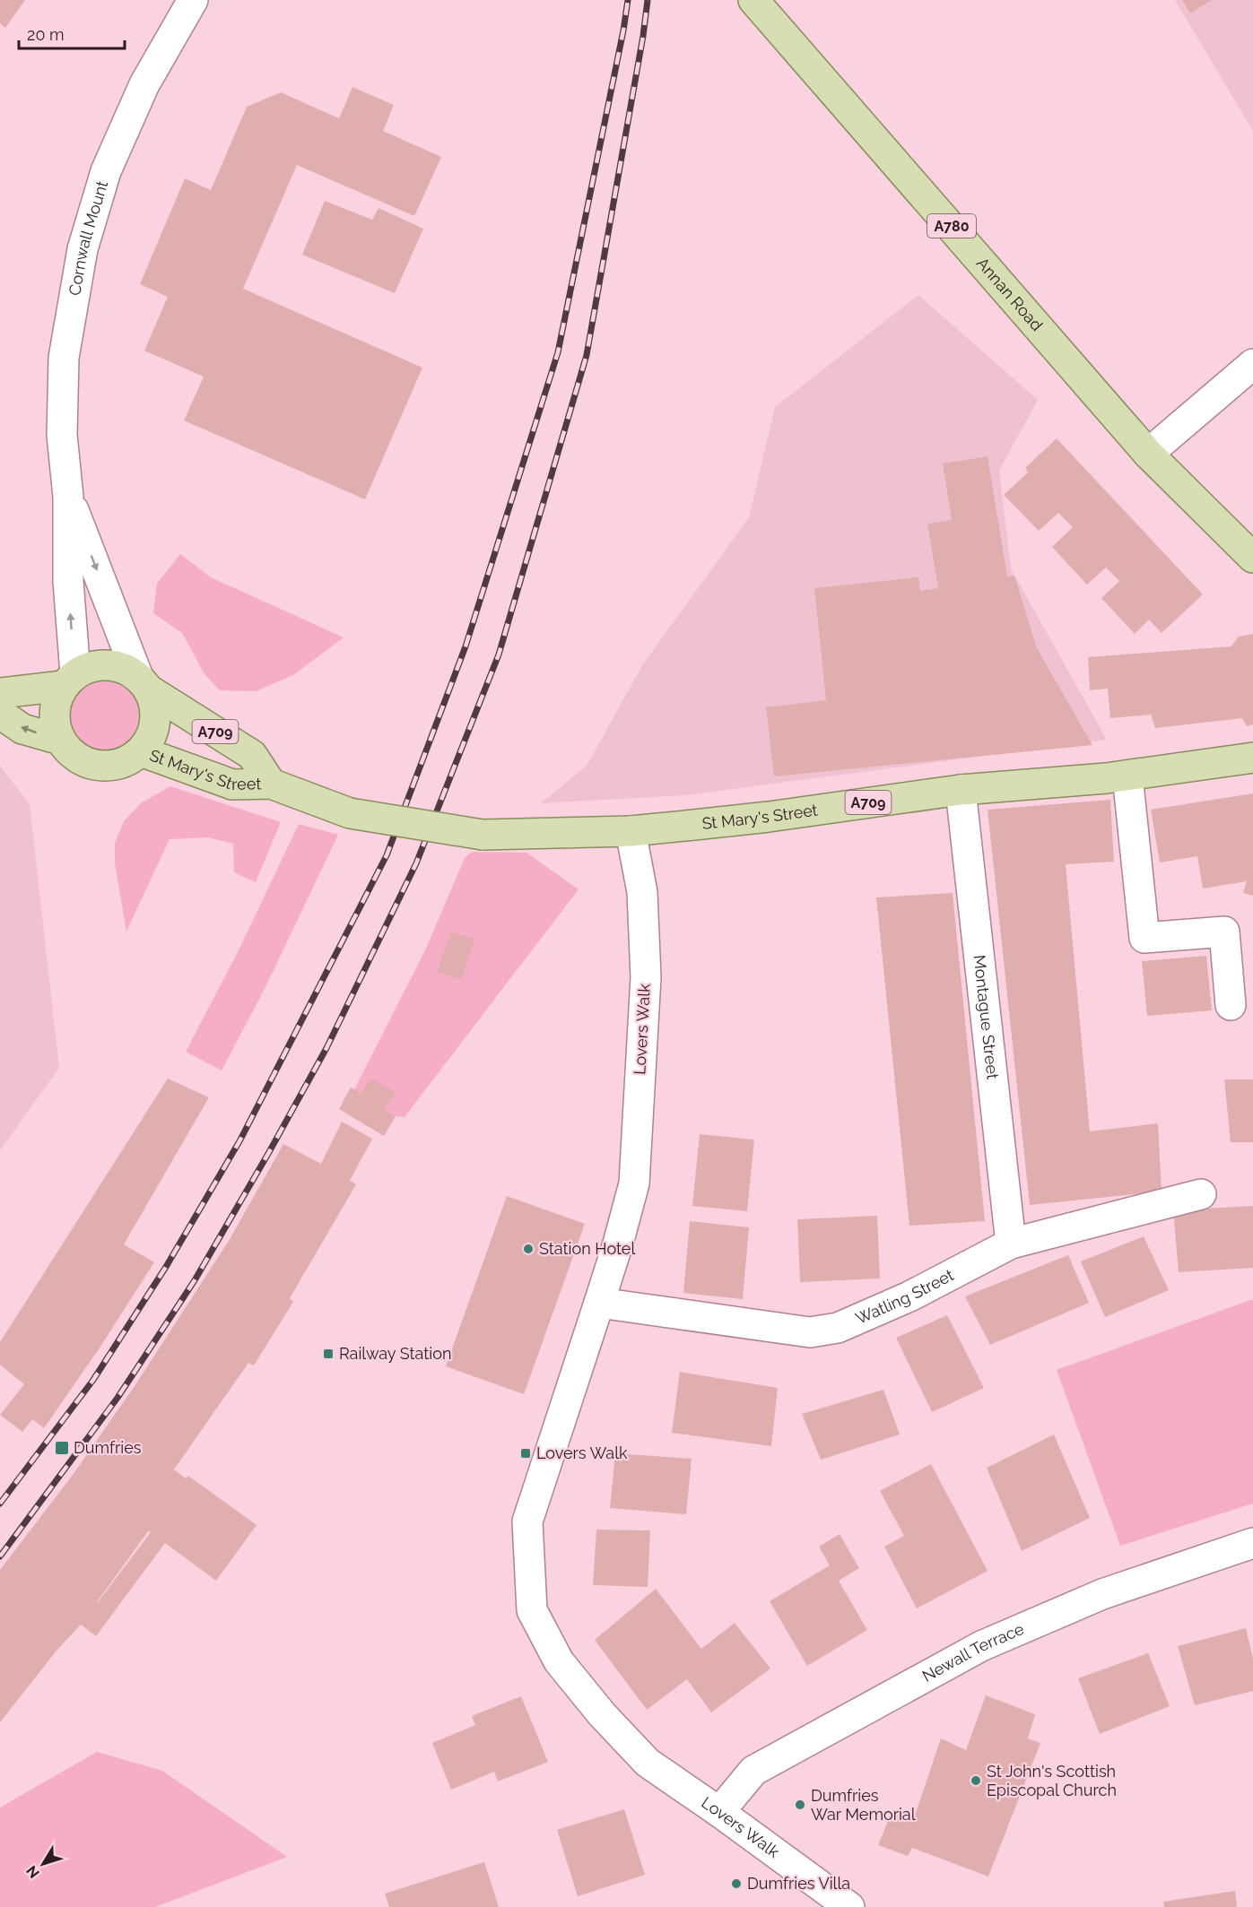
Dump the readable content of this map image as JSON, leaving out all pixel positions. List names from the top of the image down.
{
  "streets": {
    "main road": [
      "A780",
      "Annan Road",
      "A709",
      "St Mary's Street"
    ],
    "street": [
      "Cornwall Mount",
      "Montague Street",
      "Lovers Walk",
      "Watling Street",
      "Newall Terrace"
    ]
  },
  "crossings": [
    ["Cornwall Mount", "St Mary's Street"],
    ["St Mary's Street", "Montague Street"],
    ["St Mary's Street", "Lovers Walk"],
    ["Montague Street", "Watling Street"],
    ["Lovers Walk", "Watling Street"],
    ["Lovers Walk", "Newall Terrace"]
  ],
  "places": {
    "other": [
      "Station Hotel",
      "St John's Scottish Episcopal Church",
      "Dumfries War Memorial",
      "Dumfries Villa"
    ],
    "transit": ["Railway Station", "Dumfries", "Lovers Walk"]
  },
  "scale_bar": "20 m",
  "north": "bottom left"
}
